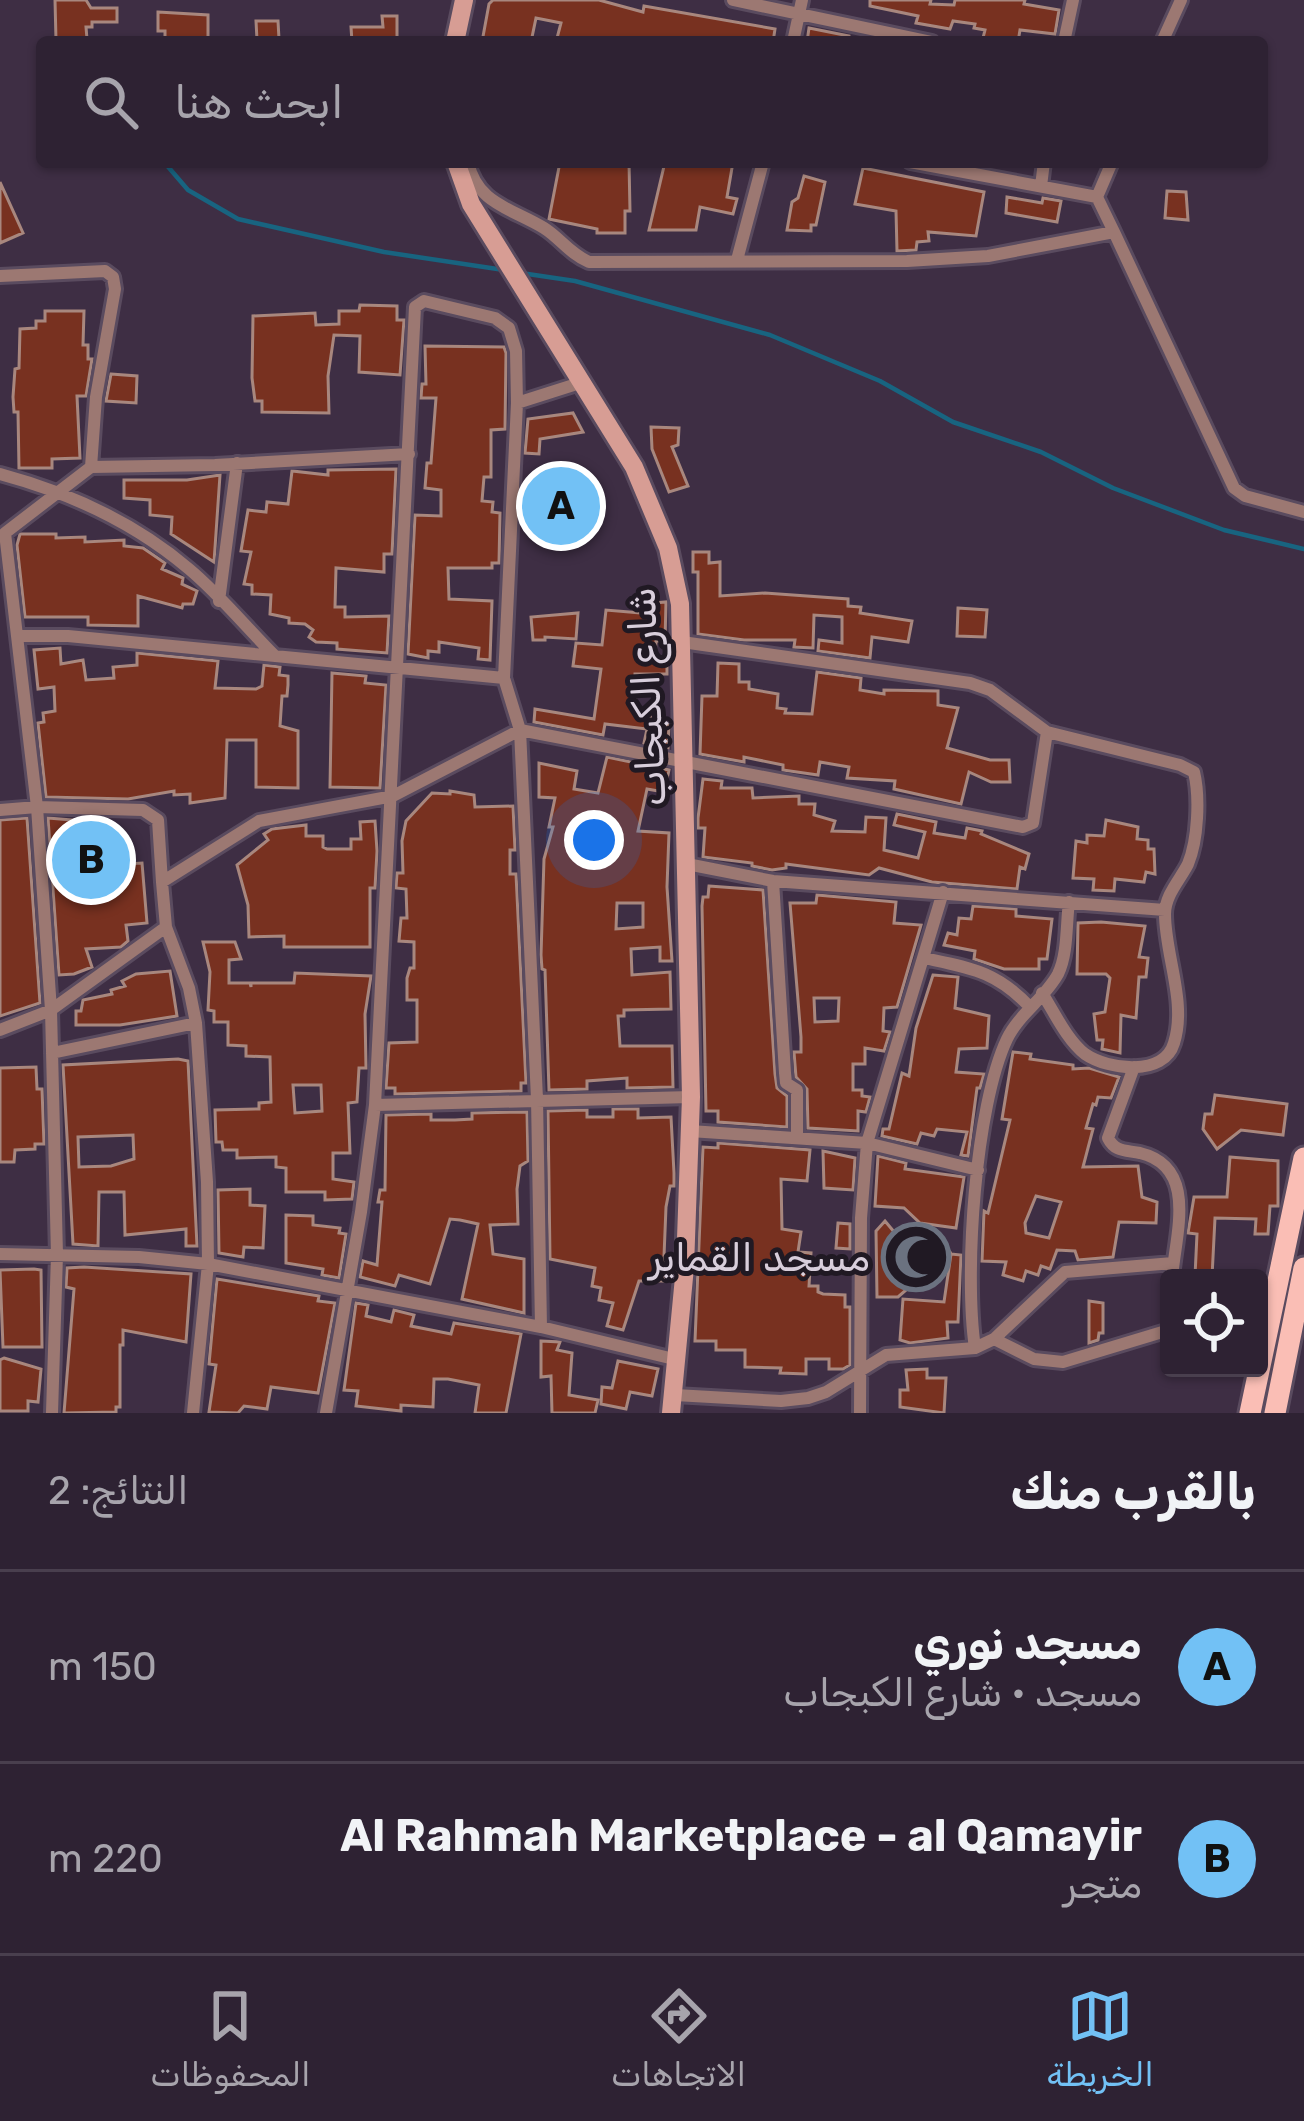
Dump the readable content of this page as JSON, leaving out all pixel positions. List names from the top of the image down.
{
  "streets": {
    "main road": ["شارع الكبجاب"]
  },
  "places": {
    "mosque": ["مسجد القماير"]
  },
  "page": {
    "search": "ابحث هنا",
    "pins": ["A", "B"],
    "heading": ["بالقرب منك", "النتائج: 2"],
    "list": [
      {
        "mark": "A",
        "name": "مسجد نوري",
        "note": "مسجد · شارع الكبجاب",
        "value": "150 m"
      },
      {
        "mark": "B",
        "name": "Al Rahmah Marketplace - al Qamayir",
        "note": "متجر",
        "value": "220 m"
      }
    ],
    "nav": ["الخريطة", "الاتجاهات", "المحفوظات"]
  }
}
